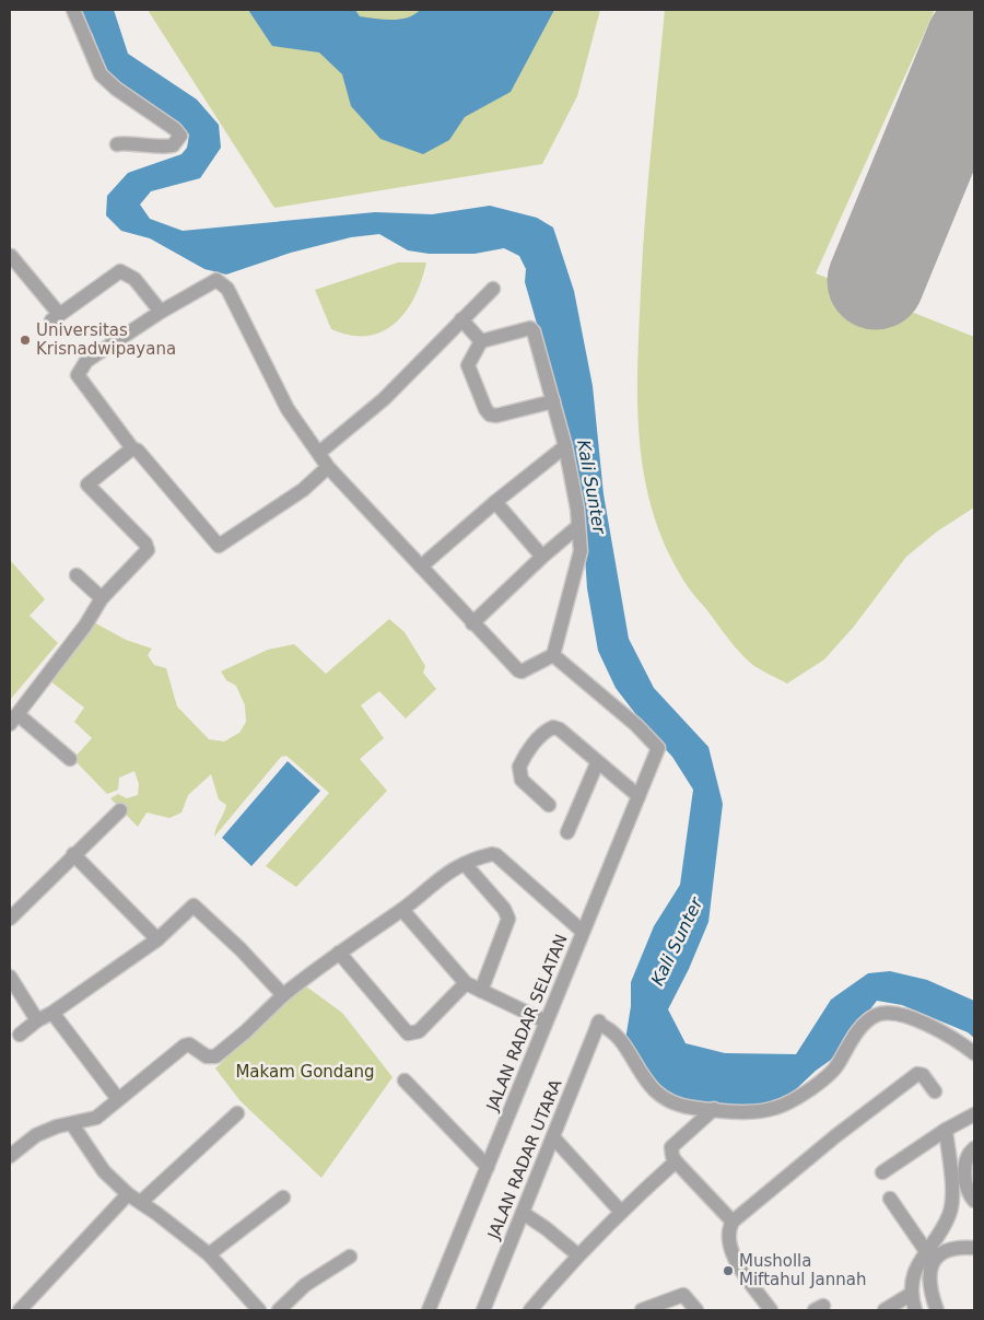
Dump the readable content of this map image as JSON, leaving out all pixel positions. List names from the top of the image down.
{
  "streets": {
    "street": ["JALAN RADAR SELATAN", "JALAN RADAR UTARA"]
  },
  "water": ["Kali Sunter"],
  "parks": ["Makam Gondang"],
  "places": ["Universitas Krisnadwipayana", "Musholla Miftahul Jannah"]
}
